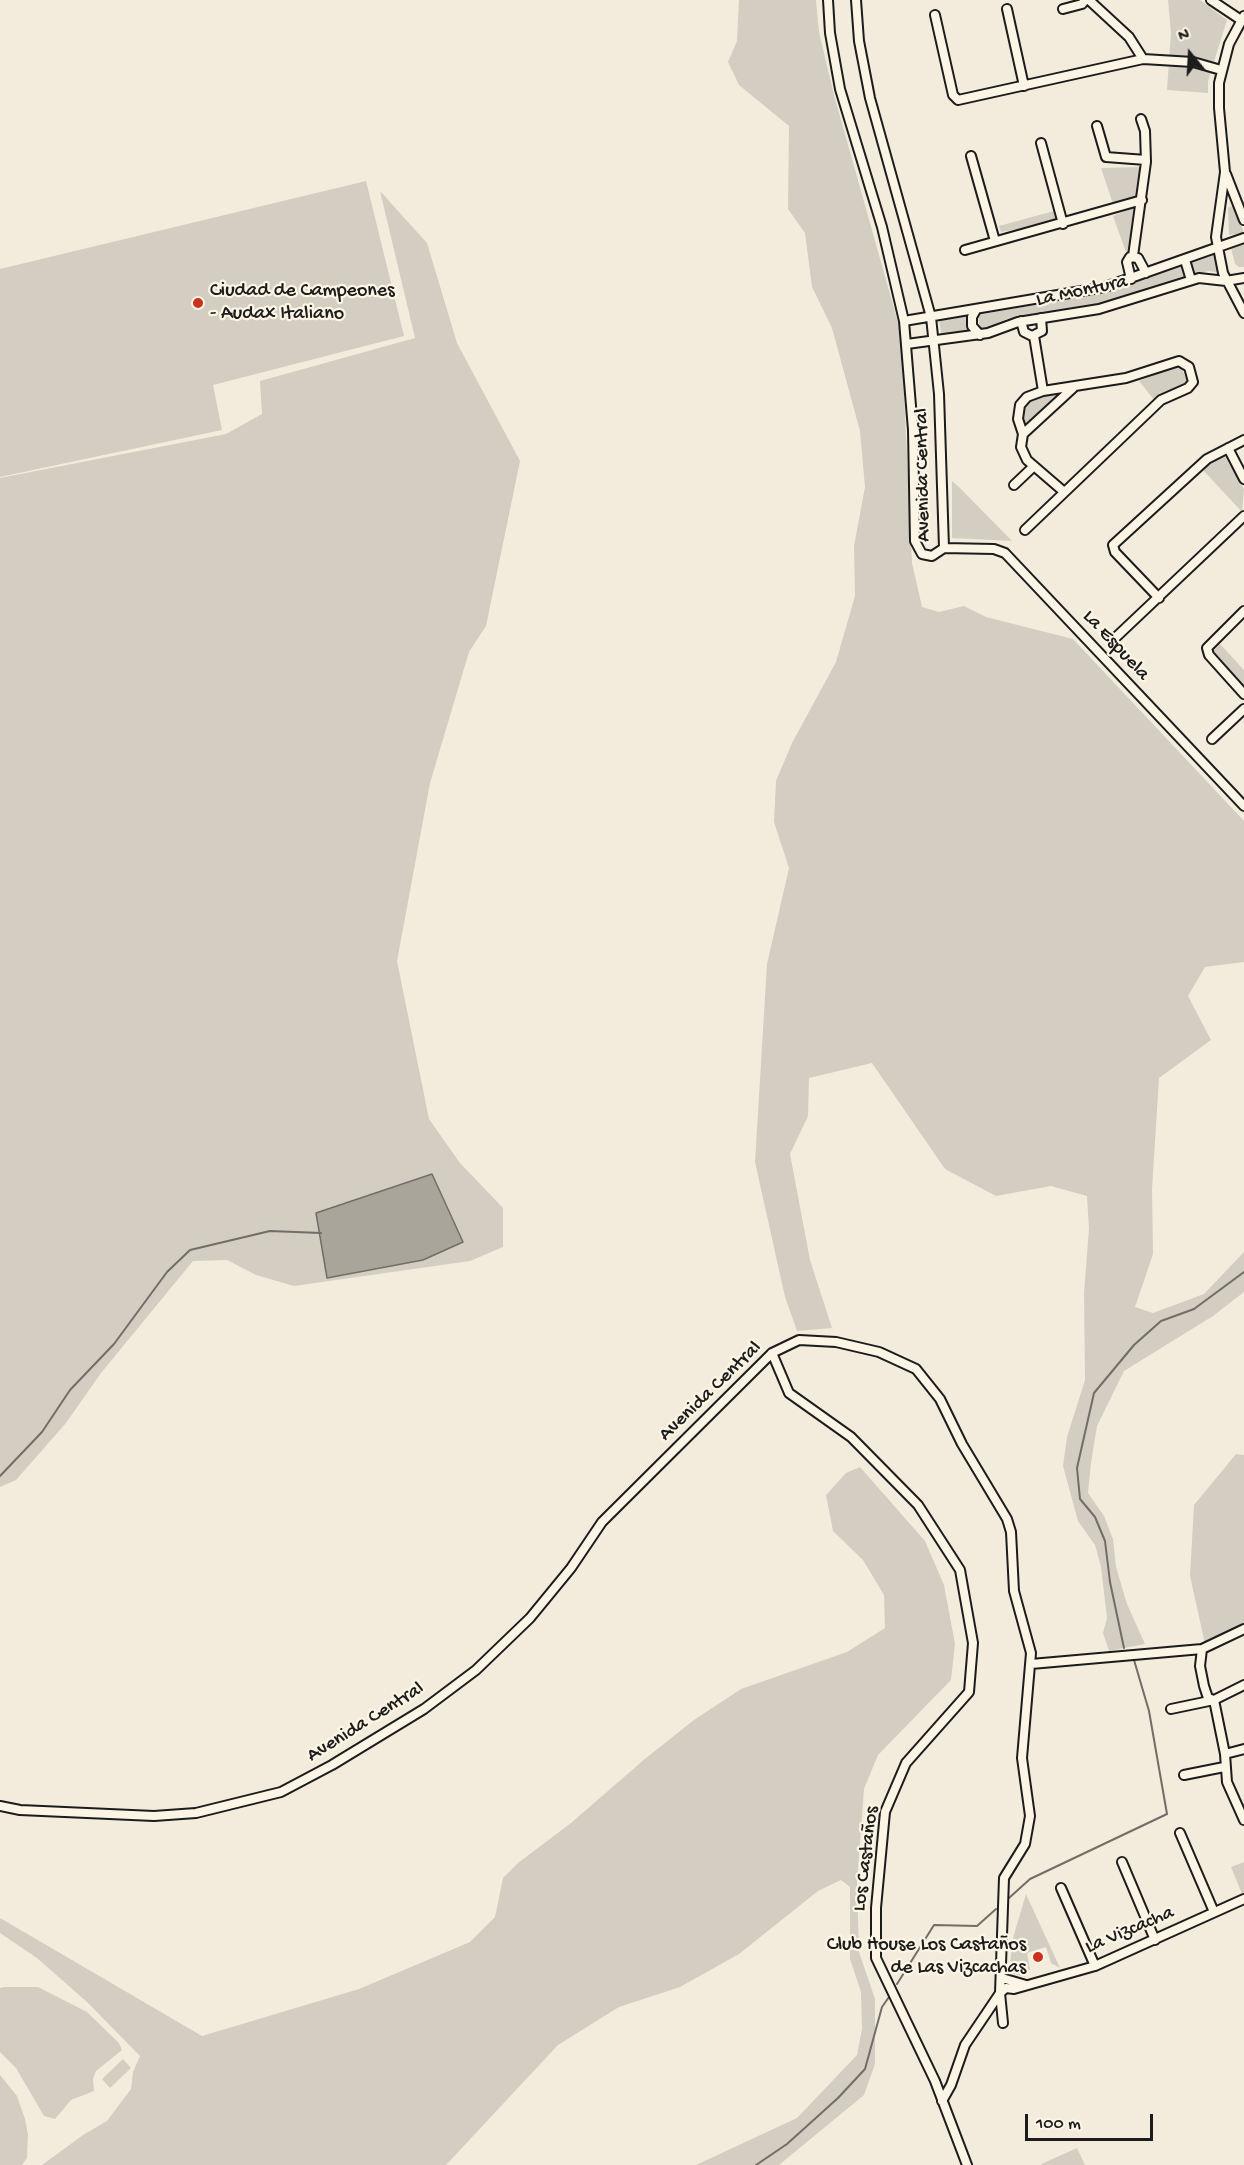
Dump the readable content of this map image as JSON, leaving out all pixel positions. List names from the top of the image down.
{
  "streets": {
    "street": [
      "La Montura",
      "Avenida Central",
      "La Espuela",
      "Los Castaños",
      "La Vizcacha"
    ]
  },
  "crossings": [
    ["La Montura", "Avenida Central"],
    ["Avenida Central", "La Espuela"],
    ["Avenida Central", "Los Castaños"],
    ["Avenida Central", "La Vizcacha"]
  ],
  "places": ["Ciudad de Campeones - Audax Italiano", "Club House Los Castaños de Las Vizcachas"],
  "scale_bar": "100 m",
  "north": "top"
}
